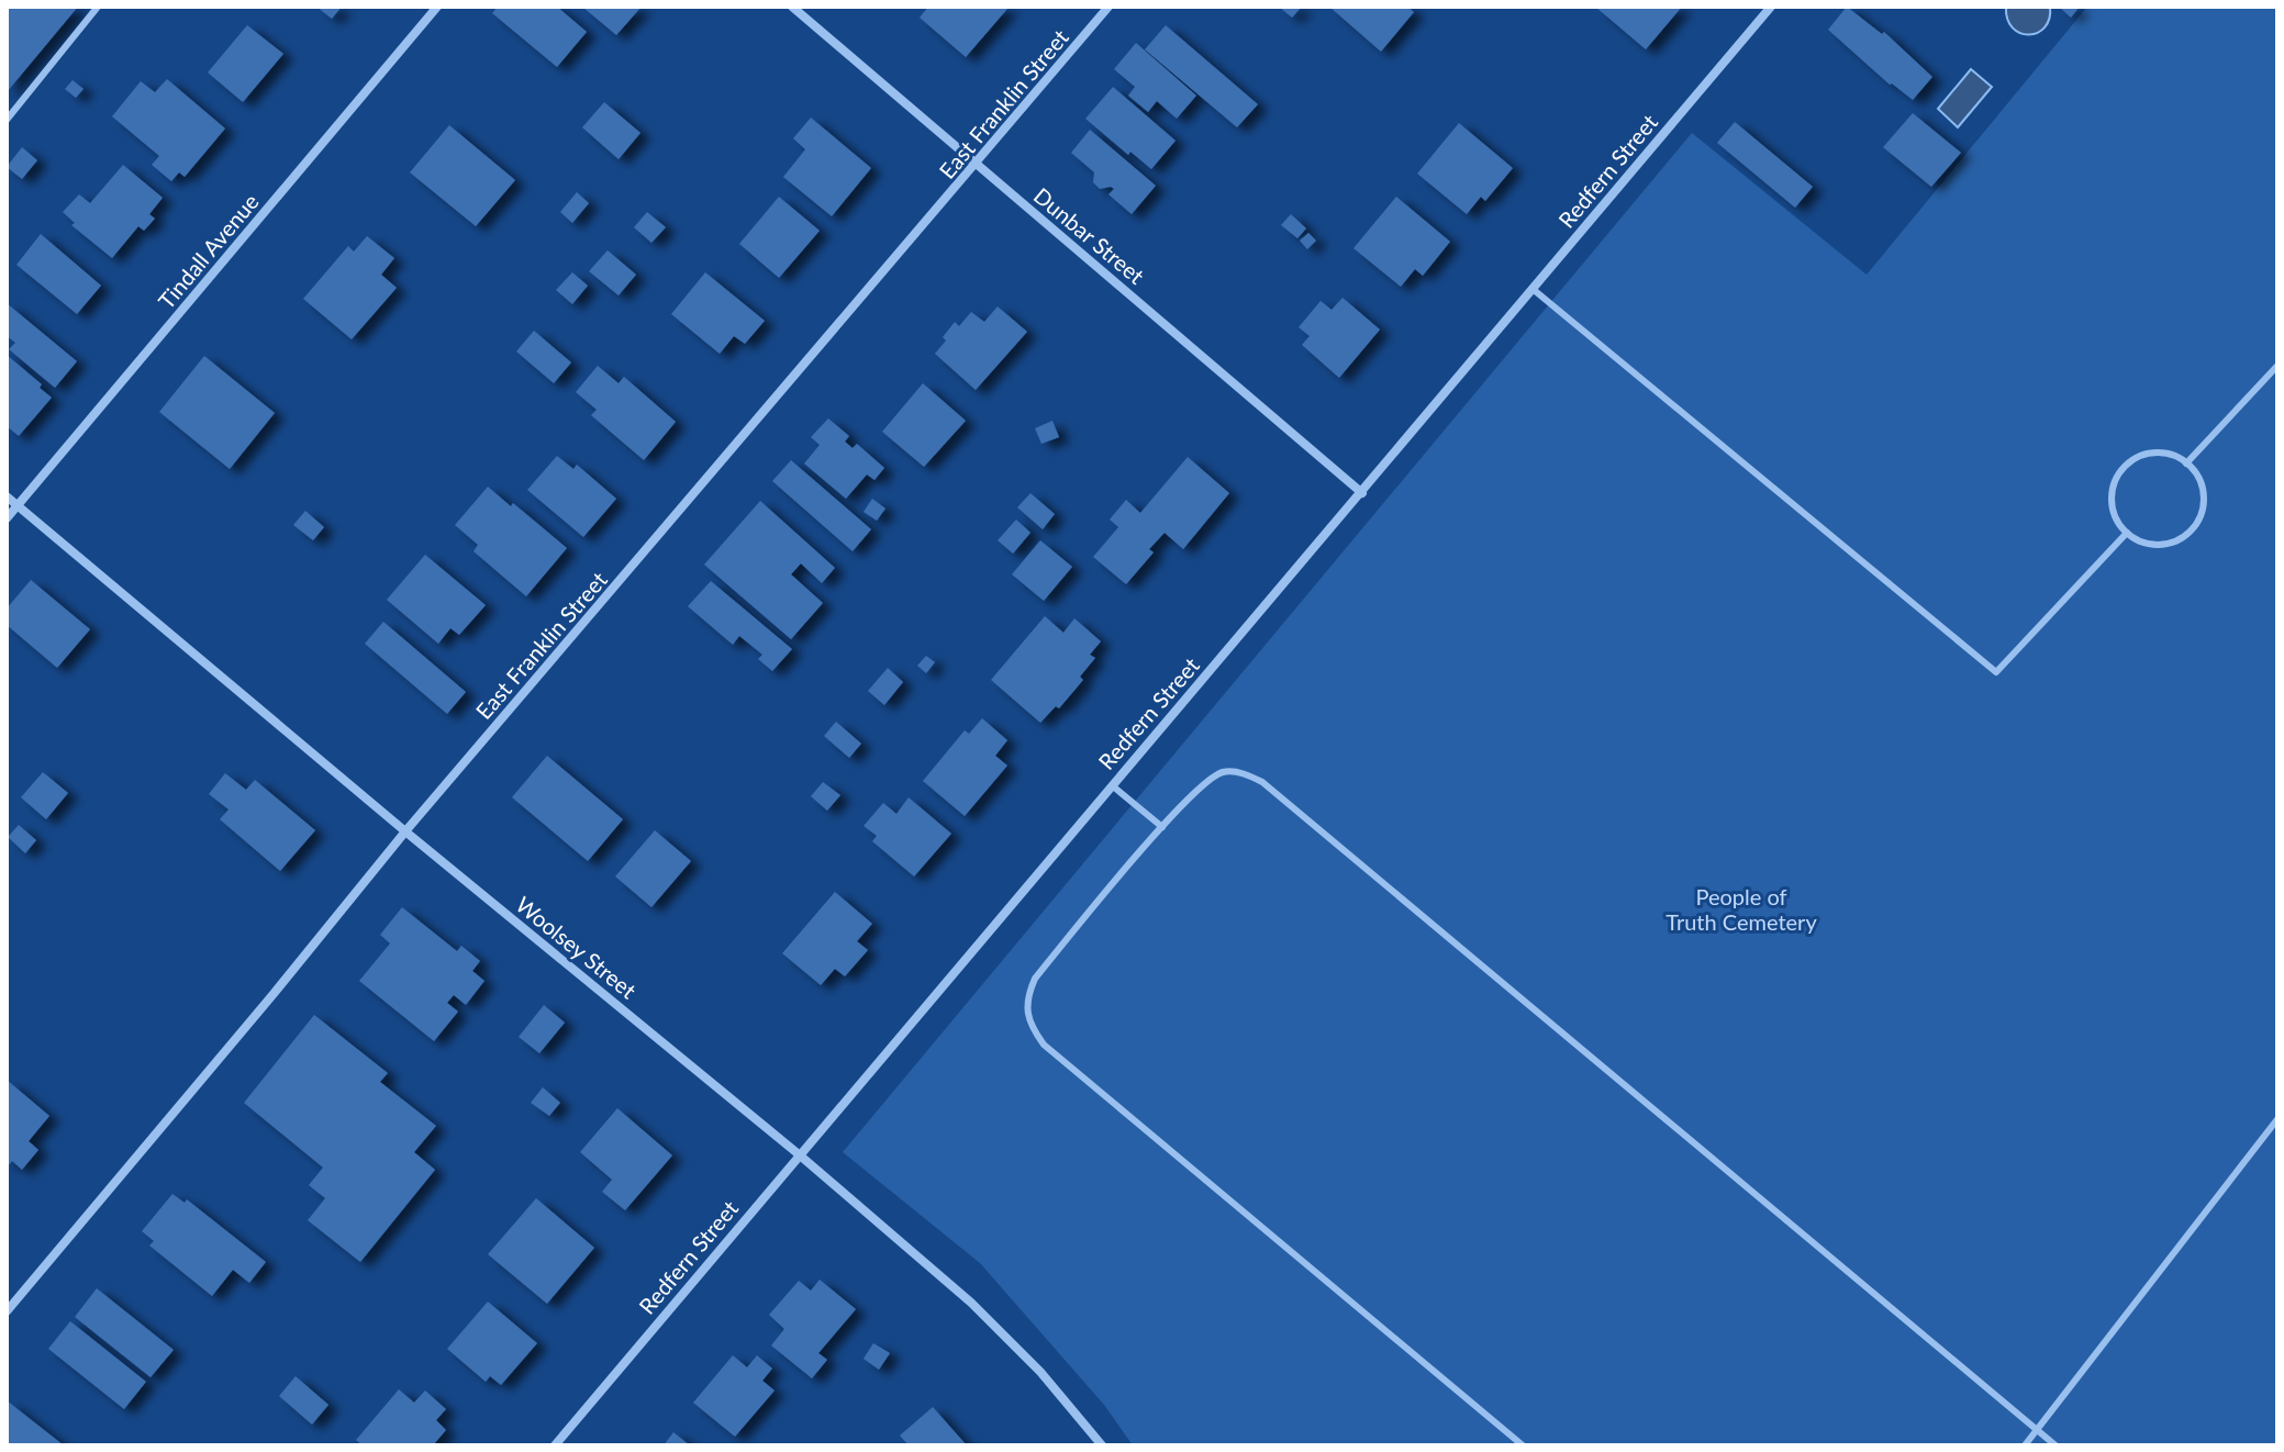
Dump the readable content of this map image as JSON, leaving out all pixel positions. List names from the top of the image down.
{
  "streets": {
    "street": [
      "East Franklin Street",
      "Redfern Street",
      "Dunbar Street",
      "Tindall Avenue",
      "Woolsey Street"
    ]
  },
  "crossings": [
    ["East Franklin Street", "Dunbar Street"],
    ["East Franklin Street", "Woolsey Street"],
    ["Redfern Street", "Dunbar Street"],
    ["Redfern Street", "Woolsey Street"],
    ["Tindall Avenue", "Woolsey Street"]
  ],
  "parks": ["People of Truth Cemetery"]
}
